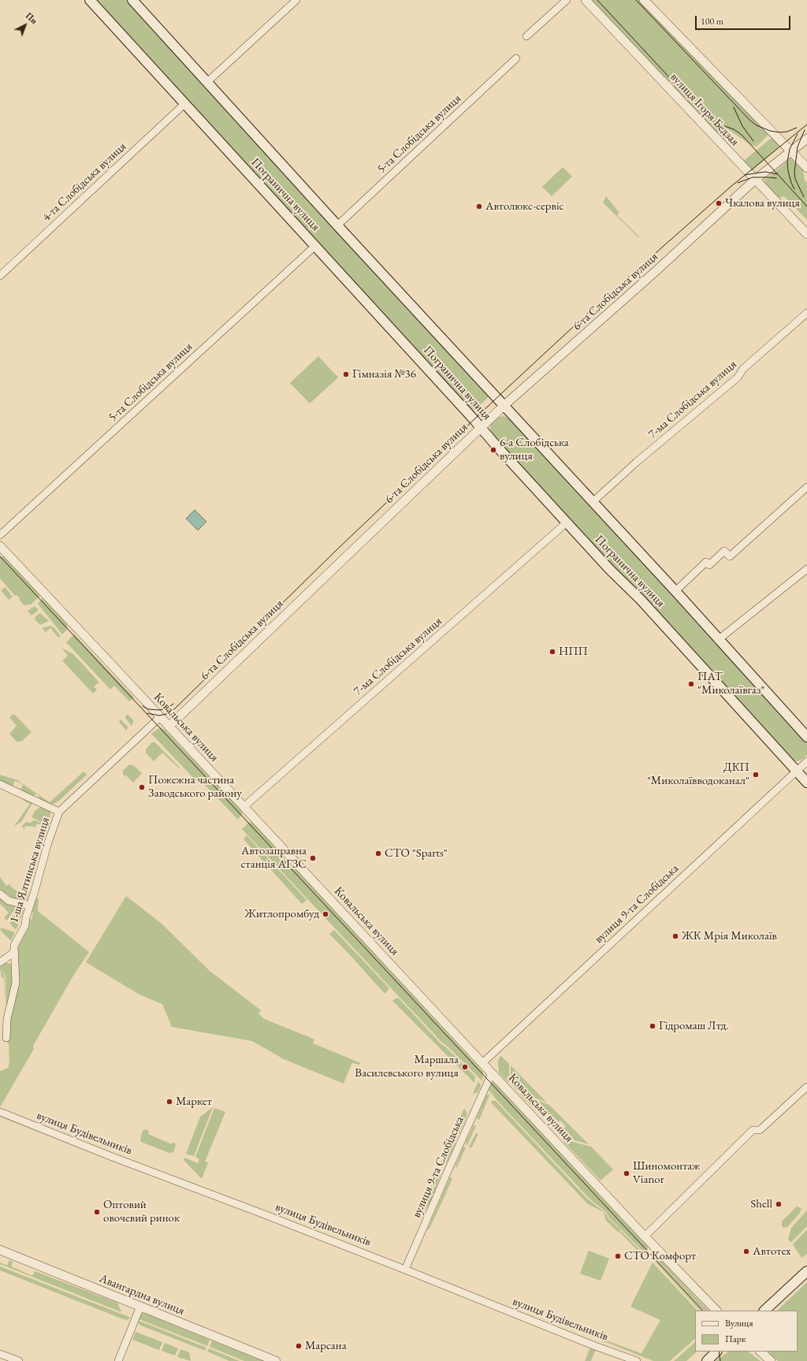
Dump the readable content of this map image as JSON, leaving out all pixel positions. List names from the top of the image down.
{
  "streets": {
    "main road": ["Погранична вулиця"],
    "street": [
      "вулиця Ігоря Бедзая",
      "5-та Слобідська вулиця",
      "4-та Слобідська вулиця",
      "6-та Слобідська вулиця",
      "7-ма Слобідська вулиця",
      "Ковальська вулиця",
      "1-ша Ялтинська вулиця",
      "вулиця 9-та Слобідська",
      "вулиця Будівельників",
      "Авангардна вулиця"
    ]
  },
  "crossings": [
    ["вулиця Ігоря Бедзая", "6-та Слобідська вулиця"],
    ["5-та Слобідська вулиця", "Погранична вулиця"],
    ["4-та Слобідська вулиця", "Погранична вулиця"],
    ["Погранична вулиця", "6-та Слобідська вулиця"],
    ["Погранична вулиця", "7-ма Слобідська вулиця"],
    ["Погранична вулиця", "вулиця 9-та Слобідська"],
    ["6-та Слобідська вулиця", "Ковальська вулиця"],
    ["7-ма Слобідська вулиця", "Ковальська вулиця"],
    ["Ковальська вулиця", "вулиця 9-та Слобідська"],
    ["вулиця 9-та Слобідська", "вулиця Будівельників"]
  ],
  "places": [
    "Чкалова вулиця",
    "Автолюкс-сервіс",
    "Гімназія №36",
    "6-а Слобідська вулиця",
    "НПП",
    "ПАТ \"Миколаївгаз\"",
    "ДКП \"Миколаївводоканал\"",
    "Пожежна частина Заводського району",
    "СТО \"Sparts\"",
    "Автозаправна станція АГЗС",
    "Житлопромбуд",
    "ЖК Мрія Миколаїв",
    "Гідромаш Лтд.",
    "Маршала Василевського вулиця",
    "Маркет",
    "Шиномонтаж Vianor",
    "Shell",
    "Оптовий овочевий ринок",
    "Автотех",
    "СТО Комфорт",
    "Марсана"
  ],
  "legend": ["Вулиця", "Парк"],
  "scale_bar": "100 m",
  "north": "top right"
}
